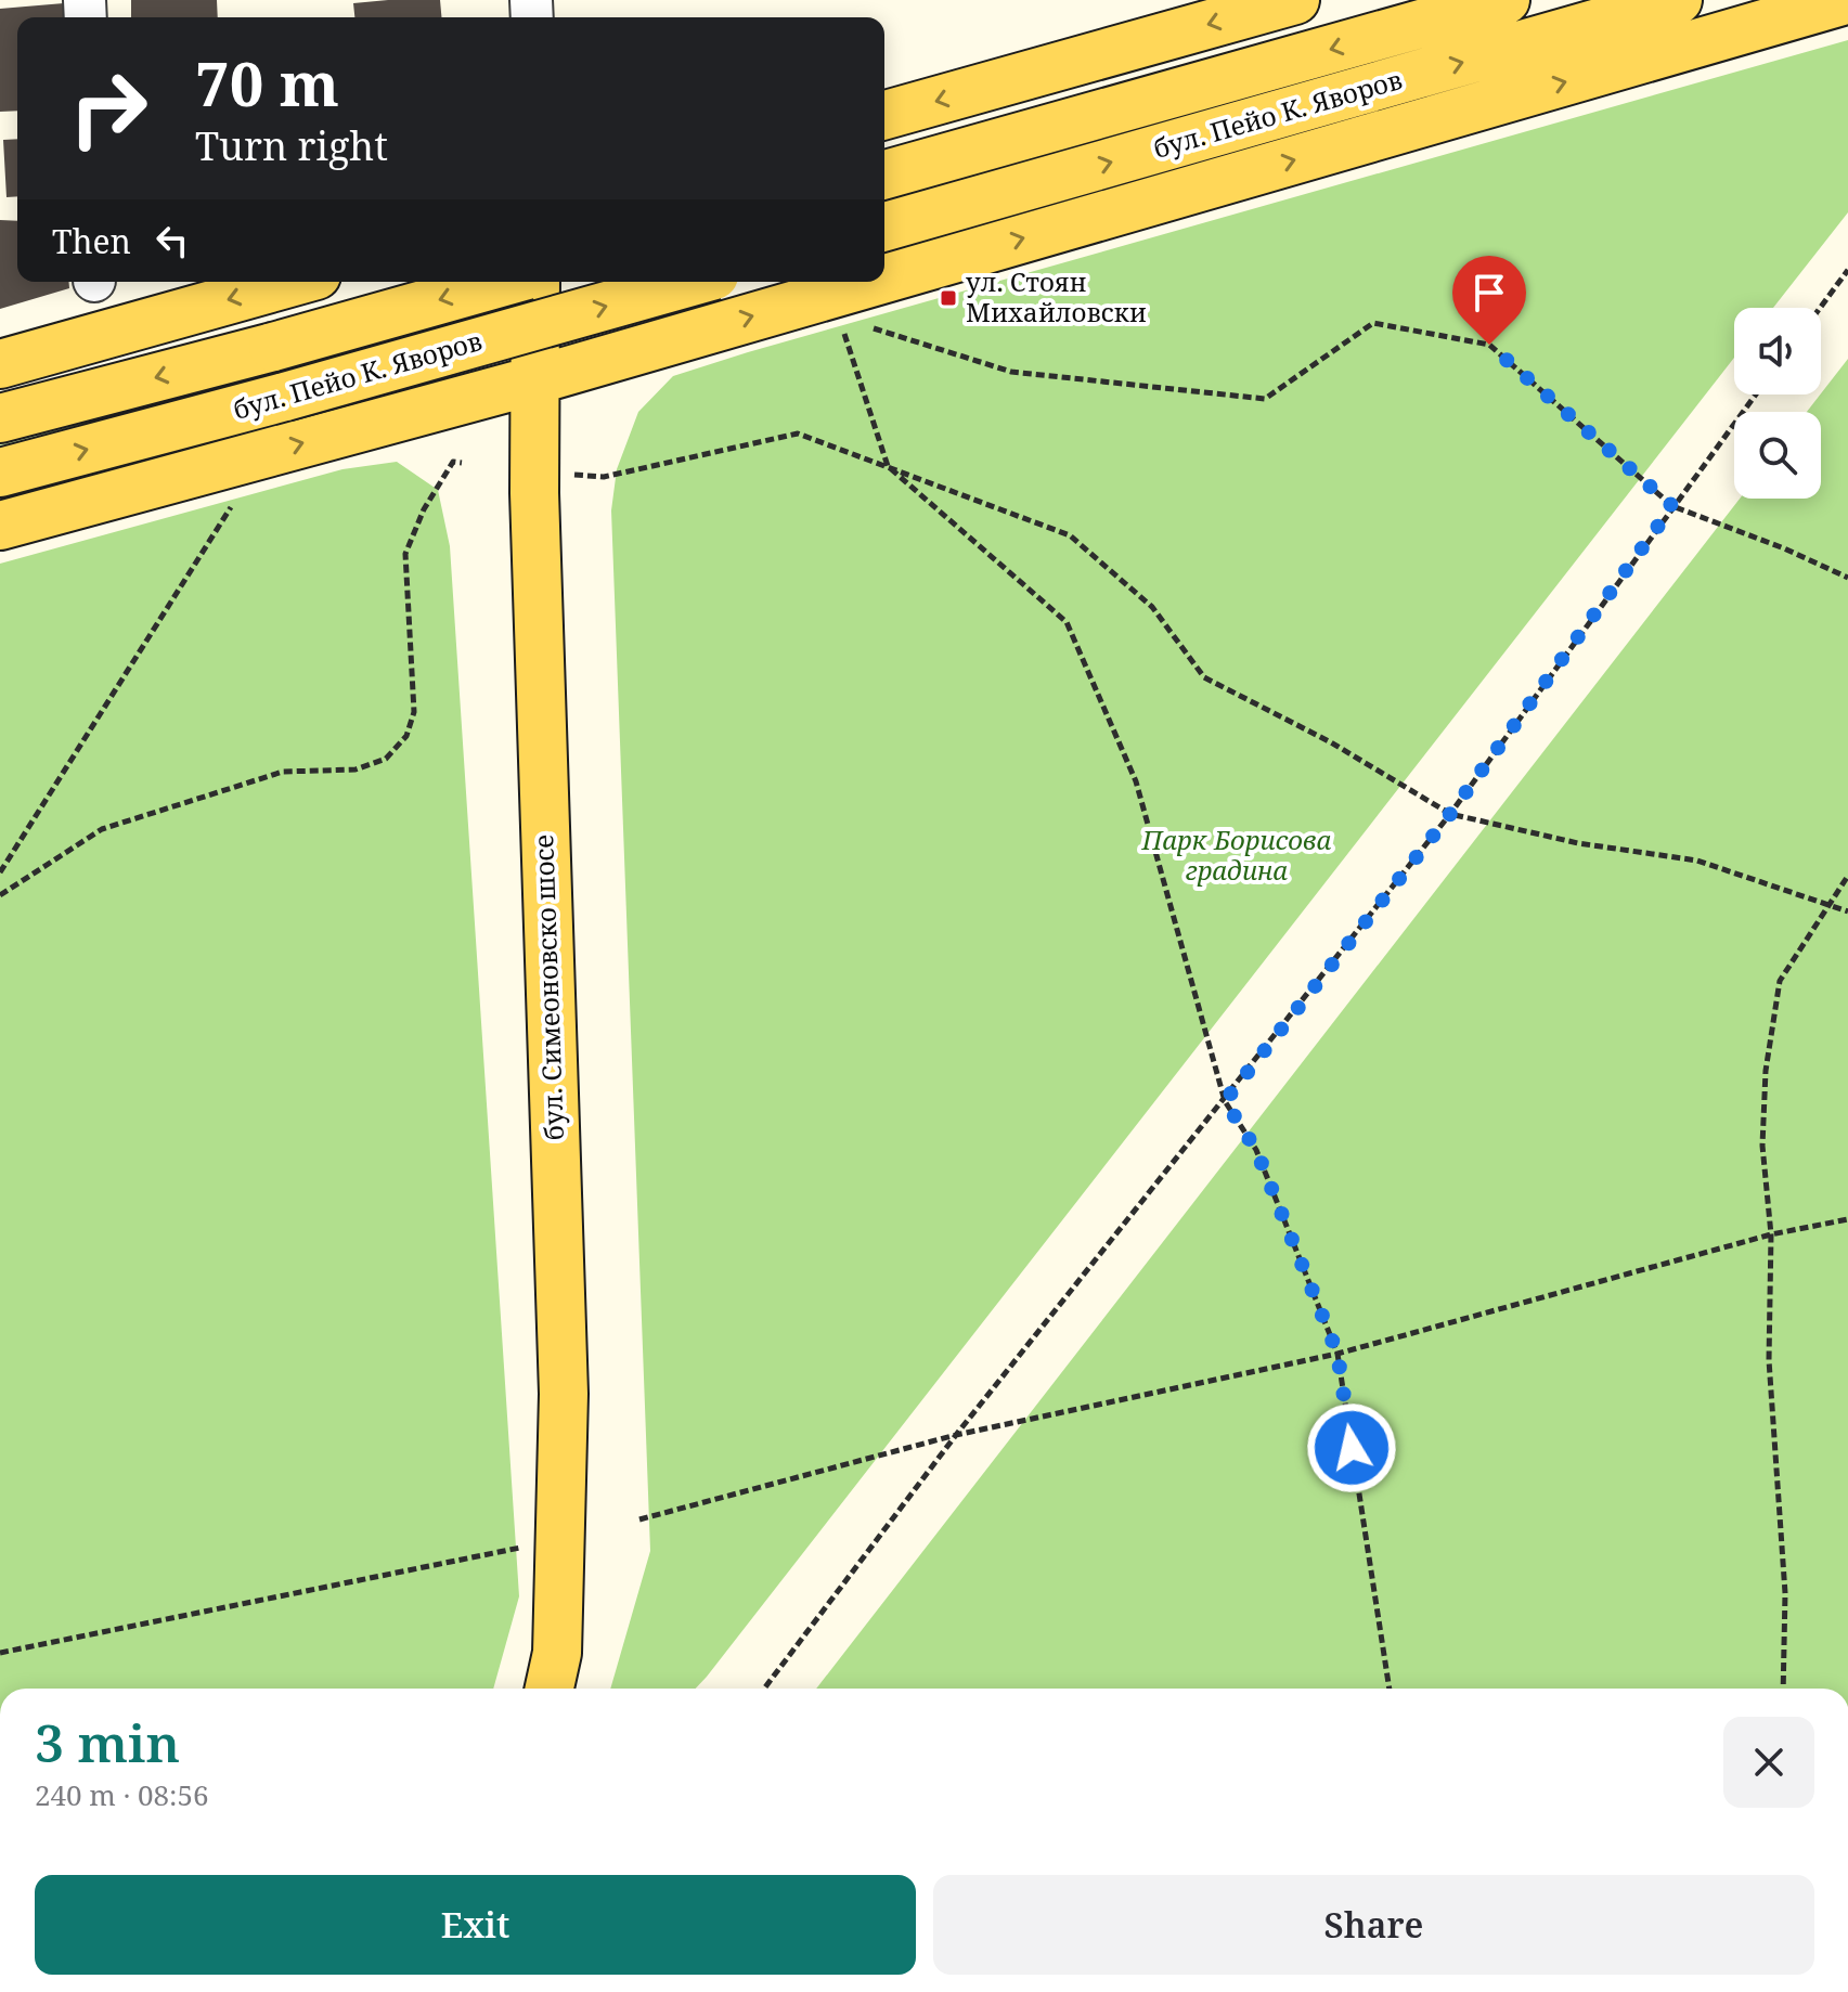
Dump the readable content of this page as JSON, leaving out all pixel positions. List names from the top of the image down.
{
  "streets": {
    "main road": ["бул. Пейо К. Яворов", "бул. Симеоновско шосе"]
  },
  "parks": ["Парк Борисова градина"],
  "places": {
    "transit": ["ул. Стоян Михайловски"]
  },
  "page": {
    "turn": ["70 m", "Turn right"],
    "then": "Then",
    "heading": ["3 min", "240 m · 08:56"],
    "buttons": ["Exit", "Share"]
  }
}
